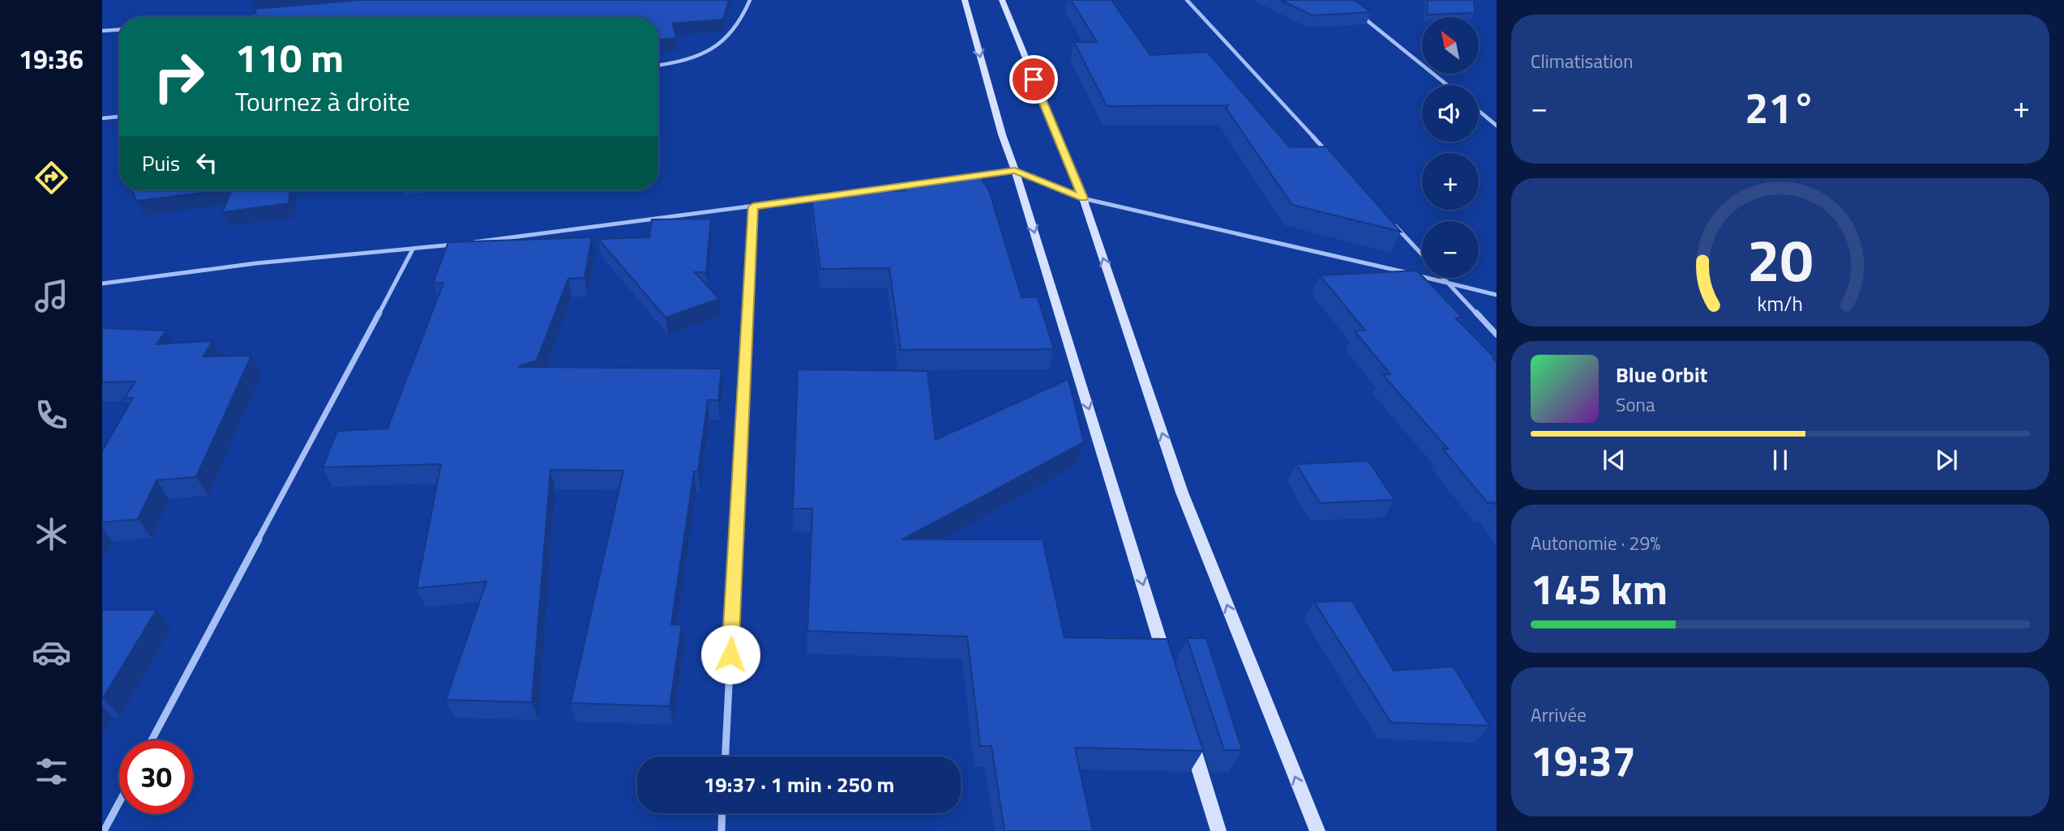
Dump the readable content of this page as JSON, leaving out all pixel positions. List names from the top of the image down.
{
  "north": "top left",
  "page": {
    "tabs": "19:36",
    "tile": [
      "Climatisation",
      ["Autonomie · 29%", "145 km"],
      ["Arrivée", "19:37"]
    ],
    "map_buttons": ["+", "−"],
    "turn": ["110 m", "Tournez à droite"],
    "heat": ["−", "21°", "+"],
    "then": "Puis",
    "song": ["Blue Orbit", "Sona"],
    "limit": "30",
    "trip": "19:37 · 1 min · 250 m",
    "gauge": ["20", "km/h"]
  }
}
